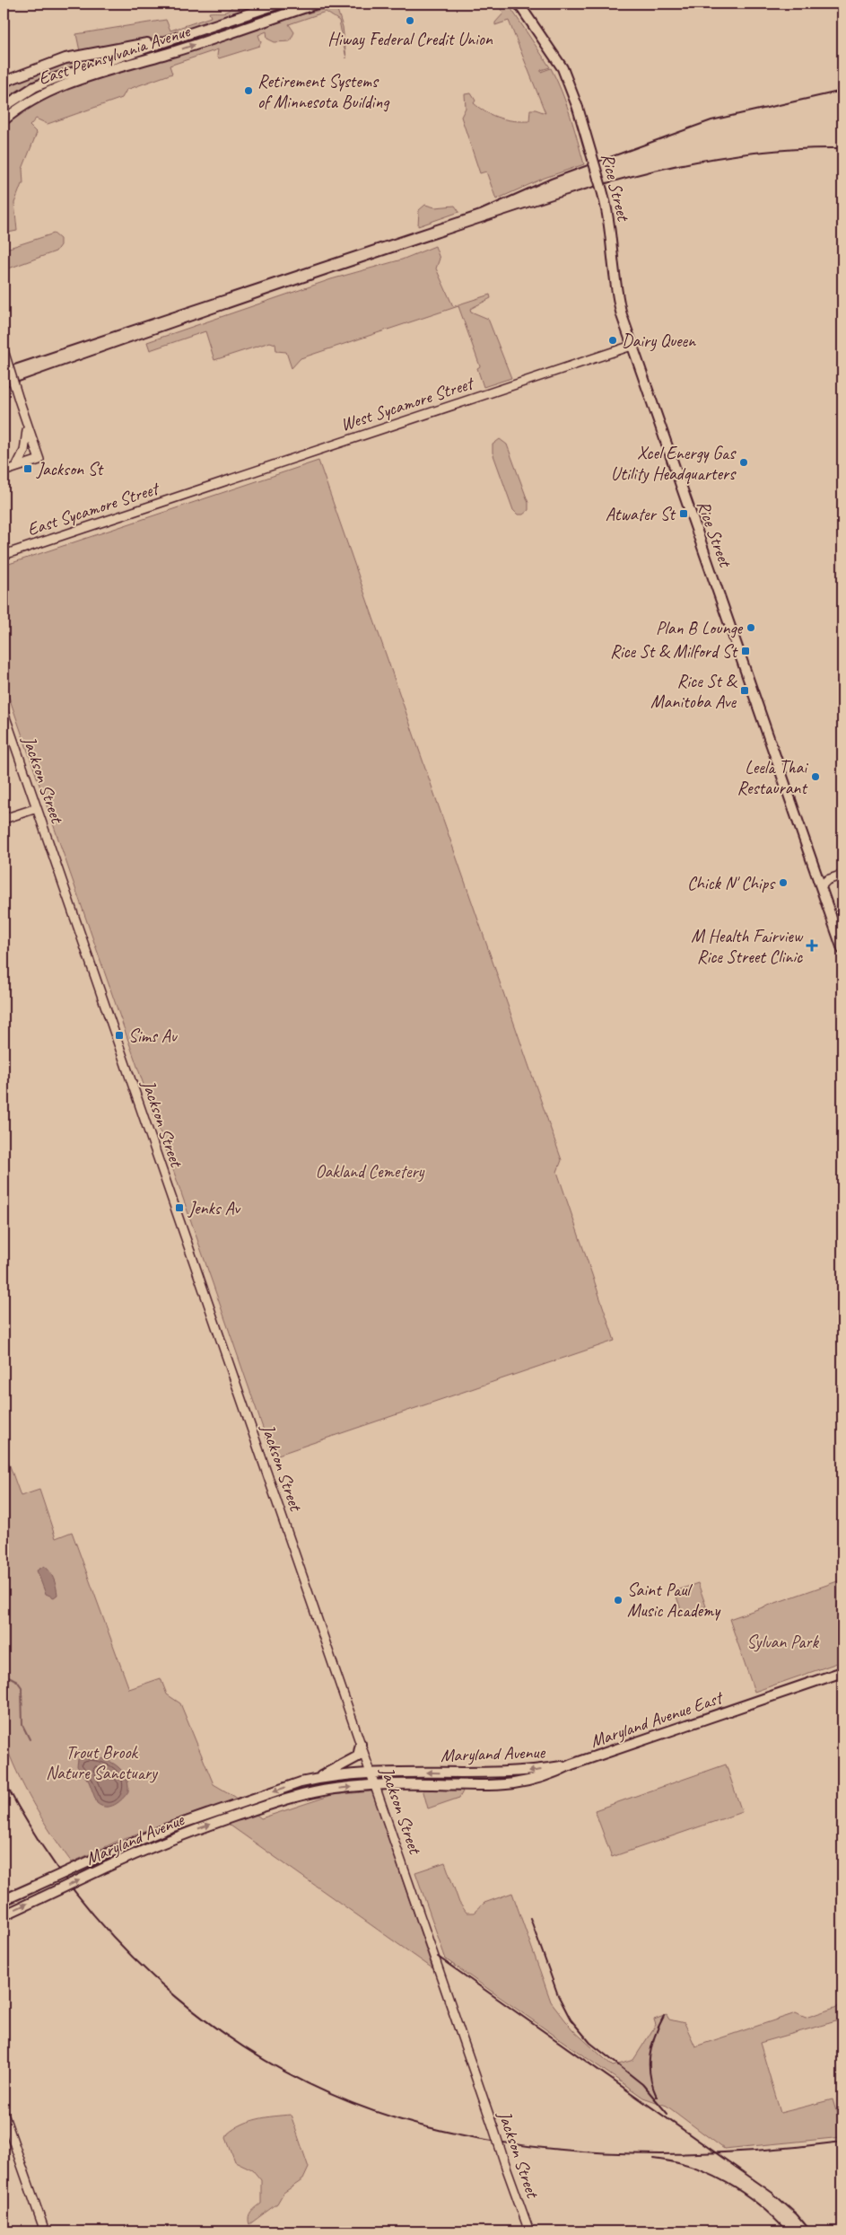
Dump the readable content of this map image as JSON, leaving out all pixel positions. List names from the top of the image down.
{
  "streets": {
    "main road": [
      "East Pennsylvania Avenue",
      "Rice Street",
      "Maryland Avenue East",
      "Maryland Avenue"
    ],
    "street": ["West Sycamore Street", "East Sycamore Street", "Jackson Street"]
  },
  "crossings": [
    ["Rice Street", "West Sycamore Street"],
    ["West Sycamore Street", "East Sycamore Street"],
    ["Jackson Street", "Maryland Avenue"],
    ["Maryland Avenue East", "Maryland Avenue"]
  ],
  "parks": ["Oakland Cemetery", "Sylvan Park", "Trout Brook Nature Sanctuary"],
  "places": {
    "other": [
      "Hiway Federal Credit Union",
      "Retirement Systems of Minnesota Building",
      "Dairy Queen",
      "Xcel Energy Gas Utility Headquarters",
      "Plan B Lounge",
      "Leela Thai Restaurant",
      "Chick N' Chips",
      "Saint Paul Music Academy"
    ],
    "transit": [
      "Jackson St",
      "Atwater St",
      "Rice St & Milford St",
      "Rice St & Manitoba Ave",
      "Sims Av",
      "Jenks Av"
    ],
    "health": ["M Health Fairview Rice Street Clinic"]
  }
}
